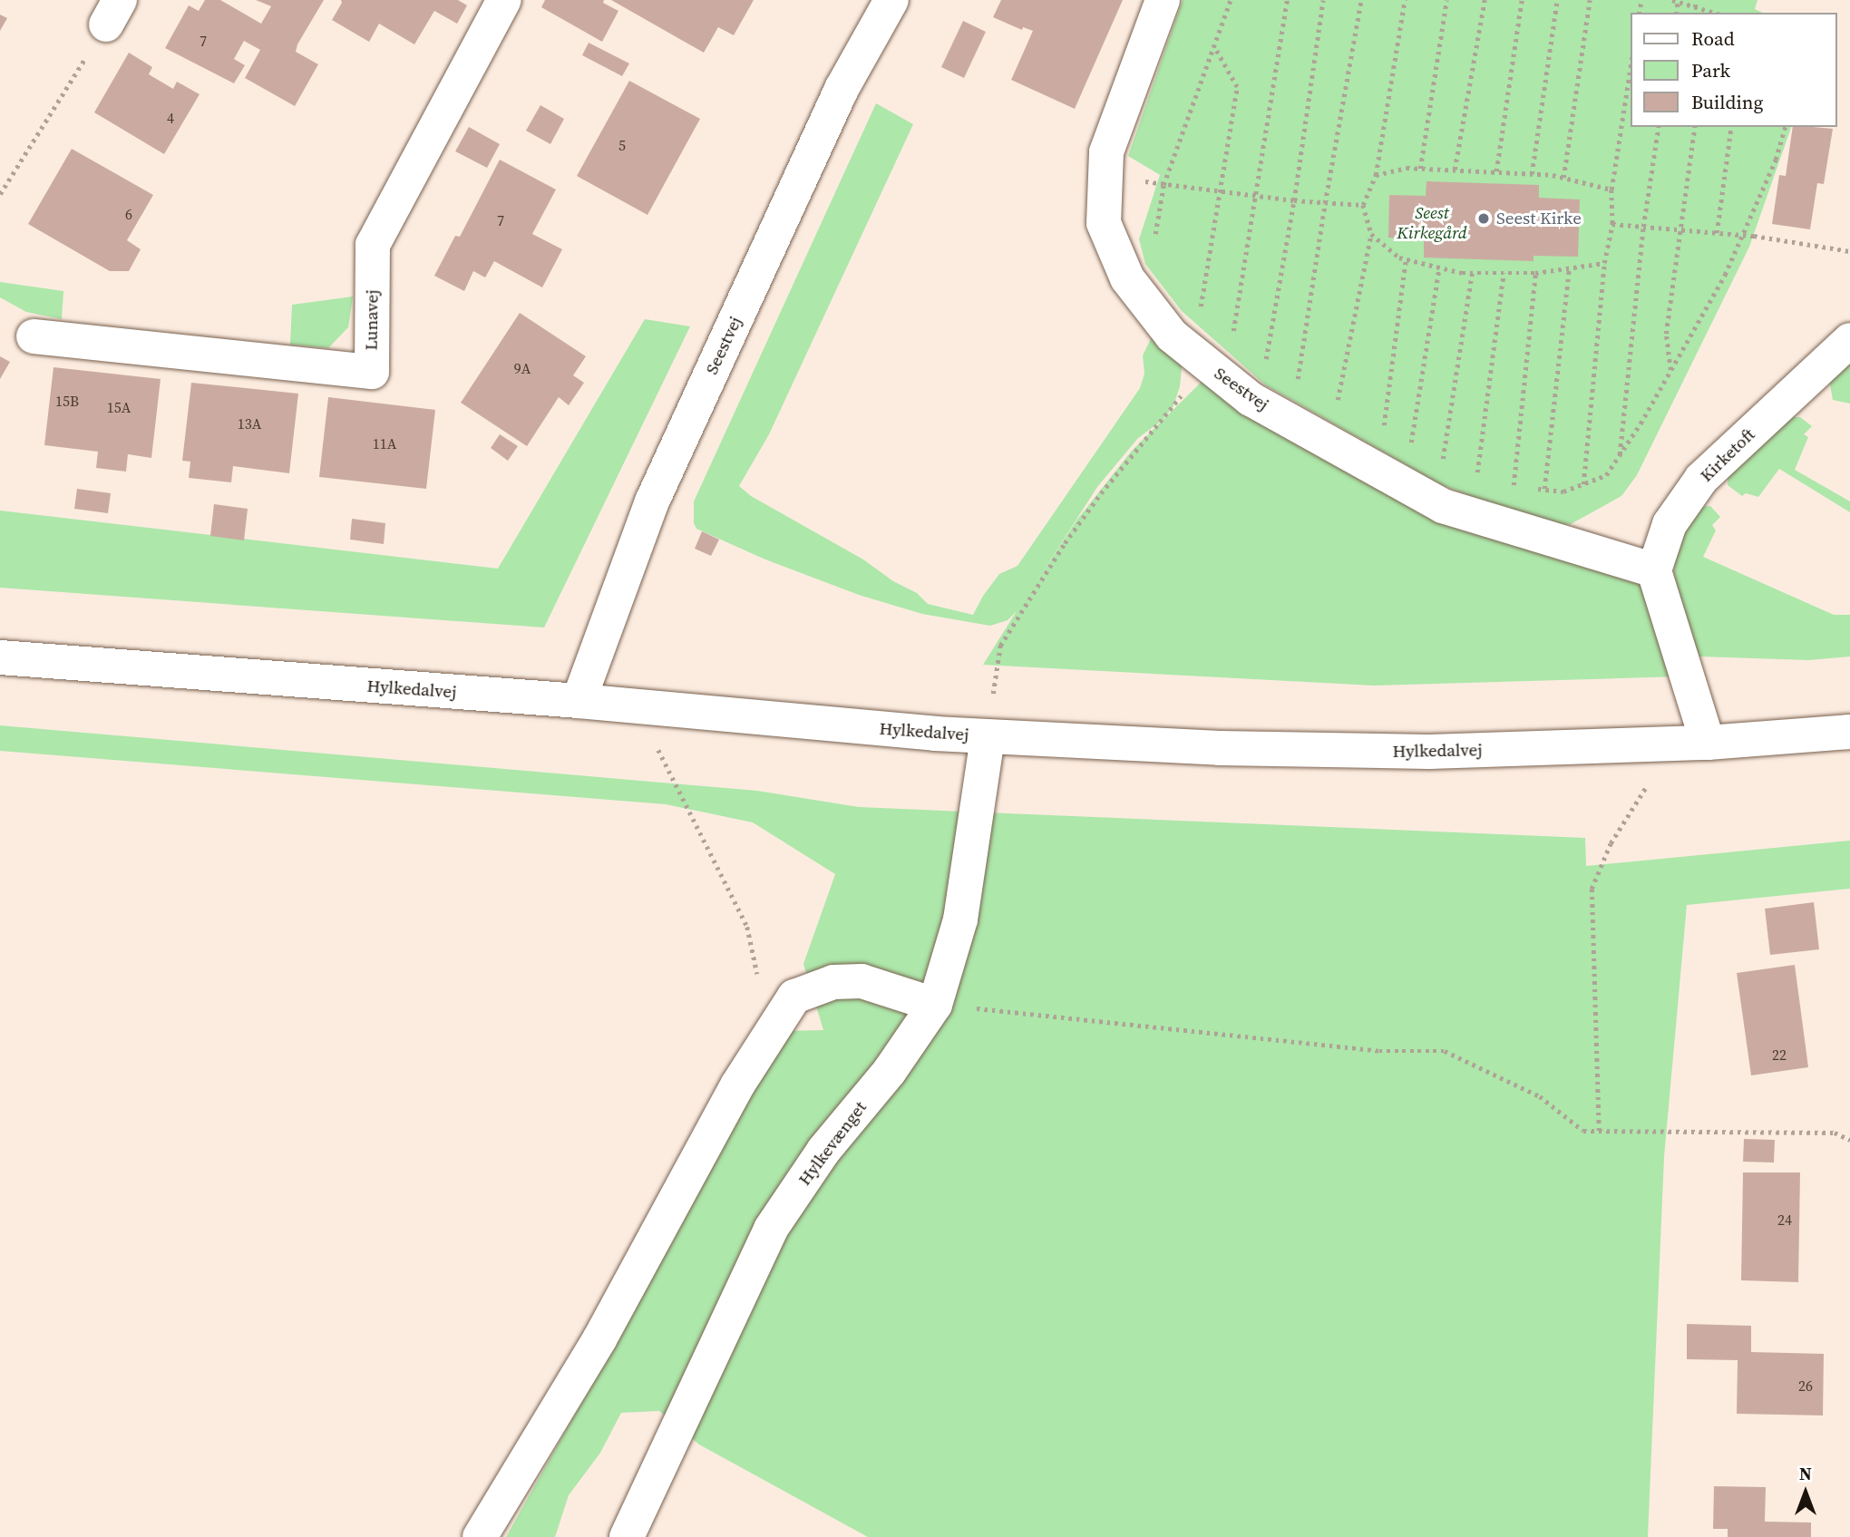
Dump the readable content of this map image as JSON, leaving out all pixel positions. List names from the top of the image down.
{
  "streets": {
    "street": [
      "Lunavej",
      "Seestvej",
      "Kirketoft",
      "Hylkedalvej",
      "Hylkevænget"
    ]
  },
  "crossings": [
    ["Seestvej", "Kirketoft"],
    ["Seestvej", "Hylkedalvej"],
    ["Hylkedalvej", "Hylkevænget"]
  ],
  "parks": ["Seest Kirkegård"],
  "places": ["Seest Kirke"],
  "house_numbers": [
    "7",
    "4",
    "5",
    "6",
    "7",
    "9A",
    "15B",
    "15A",
    "13A",
    "11A",
    "22",
    "24",
    "26"
  ],
  "legend": ["Road", "Park", "Building"],
  "north": "top"
}
